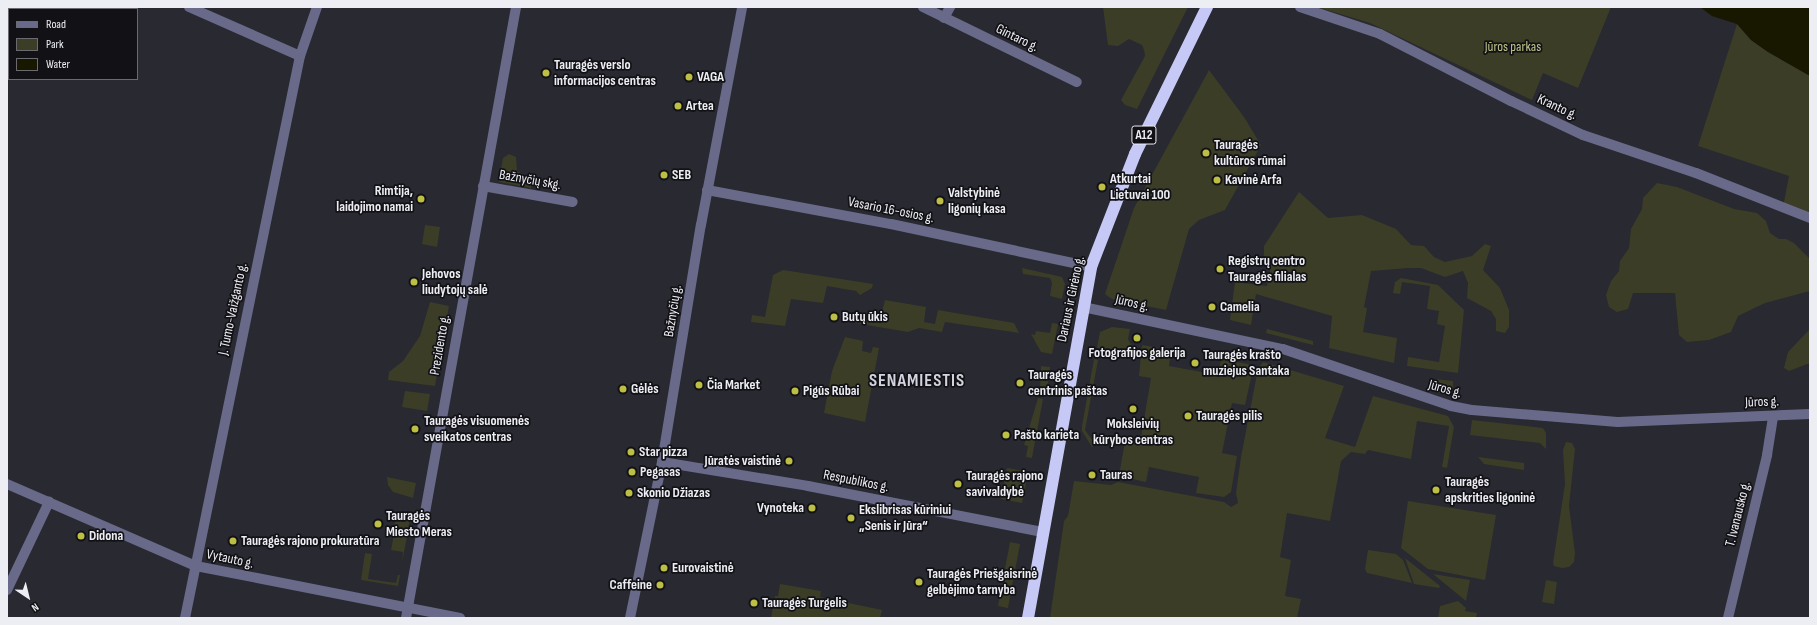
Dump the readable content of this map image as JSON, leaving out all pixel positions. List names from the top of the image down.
{
  "streets": {
    "highway": ["A12", "Dariaus ir Girėno g."],
    "street": [
      "Gintaro g.",
      "Kranto g.",
      "Bažnyčių skg.",
      "Vasario 16-osios g.",
      "Jūros g.",
      "J. Tumo-Vaižganto g.",
      "Bažnyčių g.",
      "Prezidento g.",
      "Respublikos g.",
      "T. Ivanausko g.",
      "Vytauto g."
    ]
  },
  "crossings": [
    ["Bažnyčių skg.", "Prezidento g."],
    ["Vasario 16-osios g.", "Dariaus ir Girėno g."],
    ["Vasario 16-osios g.", "Bažnyčių g."],
    ["Dariaus ir Girėno g.", "Jūros g."],
    ["Dariaus ir Girėno g.", "Respublikos g."],
    ["Jūros g.", "T. Ivanausko g."],
    ["J. Tumo-Vaižganto g.", "Vytauto g."],
    ["Bažnyčių g.", "Respublikos g."],
    ["Prezidento g.", "Vytauto g."]
  ],
  "districts": ["SENAMIESTIS"],
  "parks": ["Jūros parkas"],
  "places": [
    "Tauragės verslo informacijos centras",
    "VAGA",
    "Artea",
    "Tauragės kultūros rūmai",
    "SEB",
    "Kavinė Arfa",
    "Atkurtai Lietuvai 100",
    "Rimtija, laidojimo namai",
    "Valstybinė ligonių kasa",
    "Registrų centro Tauragės filialas",
    "Jehovos liudytojų salė",
    "Camelia",
    "Butų ūkis",
    "Fotografijos galerija",
    "Tauragės krašto muziejus Santaka",
    "Tauragės centrinis paštas",
    "Čia Market",
    "Gėlės",
    "Pigūs Rūbai",
    "Moksleivių kūrybos centras",
    "Tauragės pilis",
    "Tauragės visuomenės sveikatos centras",
    "Pašto karieta",
    "Star pizza",
    "Jūratės vaistinė",
    "Pegasas",
    "Tauras",
    "Tauragės rajono savivaldybė",
    "Tauragės apskrities ligoninė",
    "Skonio Džiazas",
    "Vynoteka",
    "Ekslibrisas kūriniui „Senis ir Jūra“",
    "Tauragės Miesto Meras",
    "Didona",
    "Tauragės rajono prokuratūra",
    "Eurovaistinė",
    "Tauragės Priešgaisrinė gelbėjimo tarnyba",
    "Caffeine",
    "Tauragės Turgelis"
  ],
  "legend": ["Road", "Park", "Water"],
  "north": "bottom right"
}
